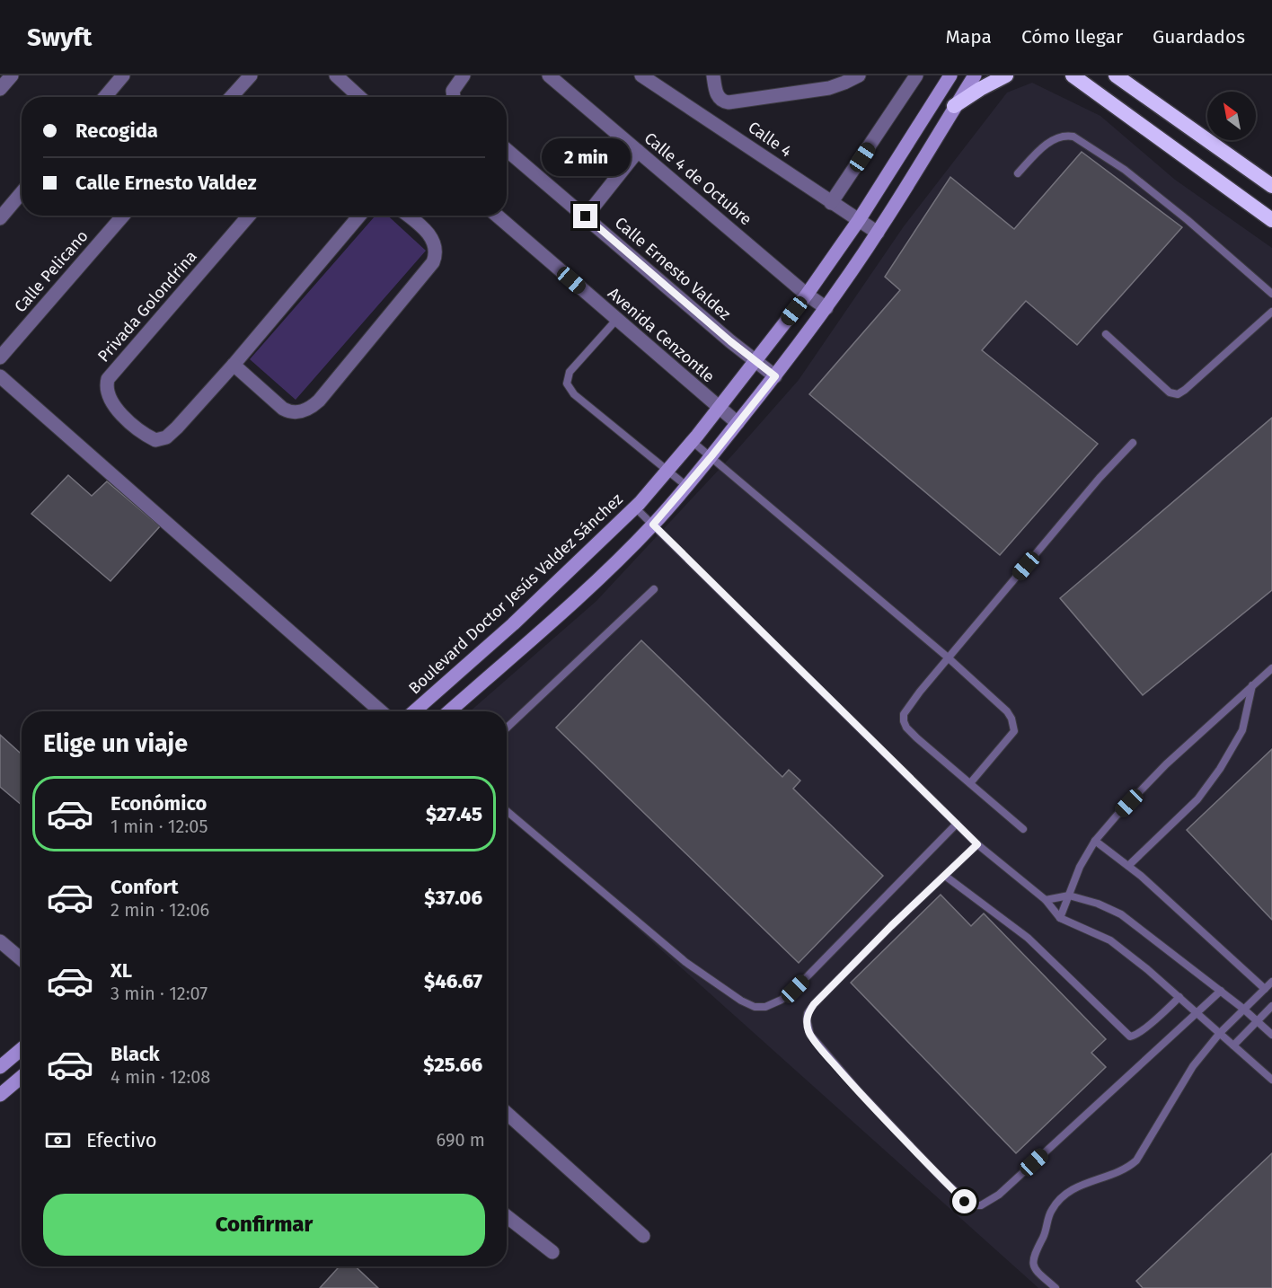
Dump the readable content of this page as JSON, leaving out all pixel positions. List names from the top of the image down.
{
  "streets": {
    "main road": ["Boulevard Doctor Jesús Valdez Sánchez"],
    "street": [
      "Calle 4",
      "Calle 4 de Octubre",
      "Calle Ernesto Valdez",
      "Calle Pelicano",
      "Privada Golondrina",
      "Avenida Cenzontle"
    ]
  },
  "crossings": [
    ["Calle 4", "Boulevard Doctor Jesús Valdez Sánchez"],
    ["Calle 4 de Octubre", "Boulevard Doctor Jesús Valdez Sánchez"],
    ["Calle Ernesto Valdez", "Boulevard Doctor Jesús Valdez Sánchez"],
    ["Avenida Cenzontle", "Boulevard Doctor Jesús Valdez Sánchez"]
  ],
  "north": "top left",
  "page": {
    "header": "Swyft",
    "nav": ["Mapa", "Cómo llegar", "Guardados"],
    "banner": ["Recogida", "Calle Ernesto Valdez"],
    "bubble": "2 min",
    "heading": "Elige un viaje",
    "list": [
      {
        "name": "Económico",
        "note": "1 min · 12:05",
        "value": "$27.45"
      },
      {
        "name": "Confort",
        "note": "2 min · 12:06",
        "value": "$37.06"
      },
      {
        "name": "XL",
        "note": "3 min · 12:07",
        "value": "$46.67"
      },
      {
        "name": "Black",
        "note": "4 min · 12:08",
        "value": "$25.66"
      }
    ],
    "pay": ["Efectivo", "690 m"],
    "buttons": "Confirmar"
  }
}
